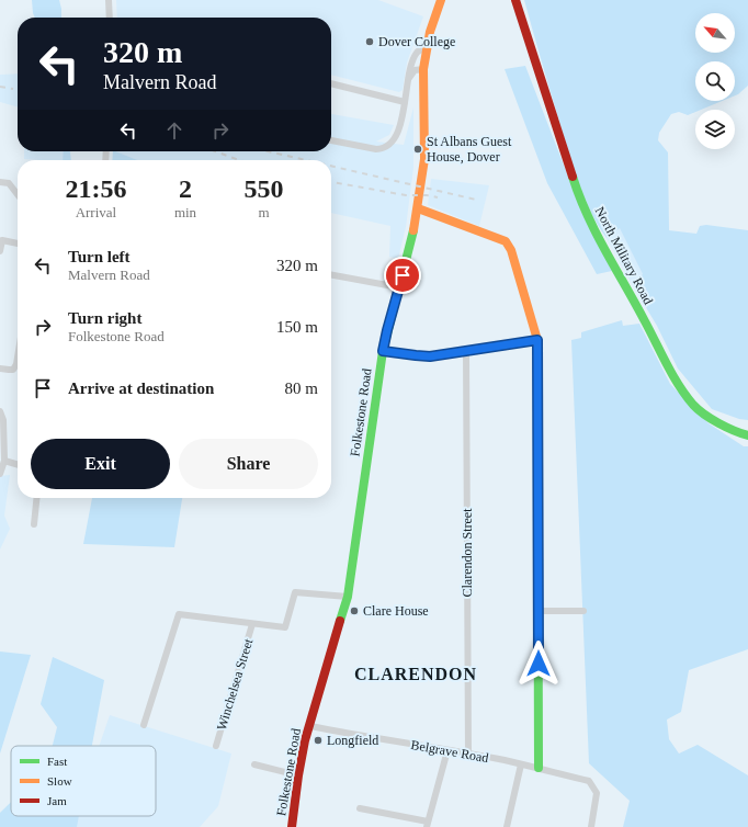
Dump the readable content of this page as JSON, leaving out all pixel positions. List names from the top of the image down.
{
  "streets": {
    "street": [
      "North Military Road",
      "Folkestone Road",
      "Clarendon Street",
      "Winchelsea Street",
      "Belgrave Road"
    ]
  },
  "crossings": [
    ["Folkestone Road", "Belgrave Road"],
    ["Clarendon Street", "Belgrave Road"]
  ],
  "districts": ["CLARENDON"],
  "places": [
    "Dover College",
    "St Albans Guest House, Dover",
    "Clare House",
    "Longfield"
  ],
  "legend": ["Fast", "Slow", "Jam"],
  "north": "top left",
  "page": {
    "turn": ["320 m", "Malvern Road"],
    "eta": [
      "21:56",
      "Arrival",
      "2",
      "min",
      "550",
      "m"
    ],
    "list": [
      {
        "name": "Turn left",
        "note": "Malvern Road",
        "value": "320 m"
      },
      {
        "name": "Turn right",
        "note": "Folkestone Road",
        "value": "150 m"
      },
      {
        "name": "Arrive at destination",
        "value": "80 m"
      }
    ],
    "buttons": ["Exit", "Share"]
  }
}
